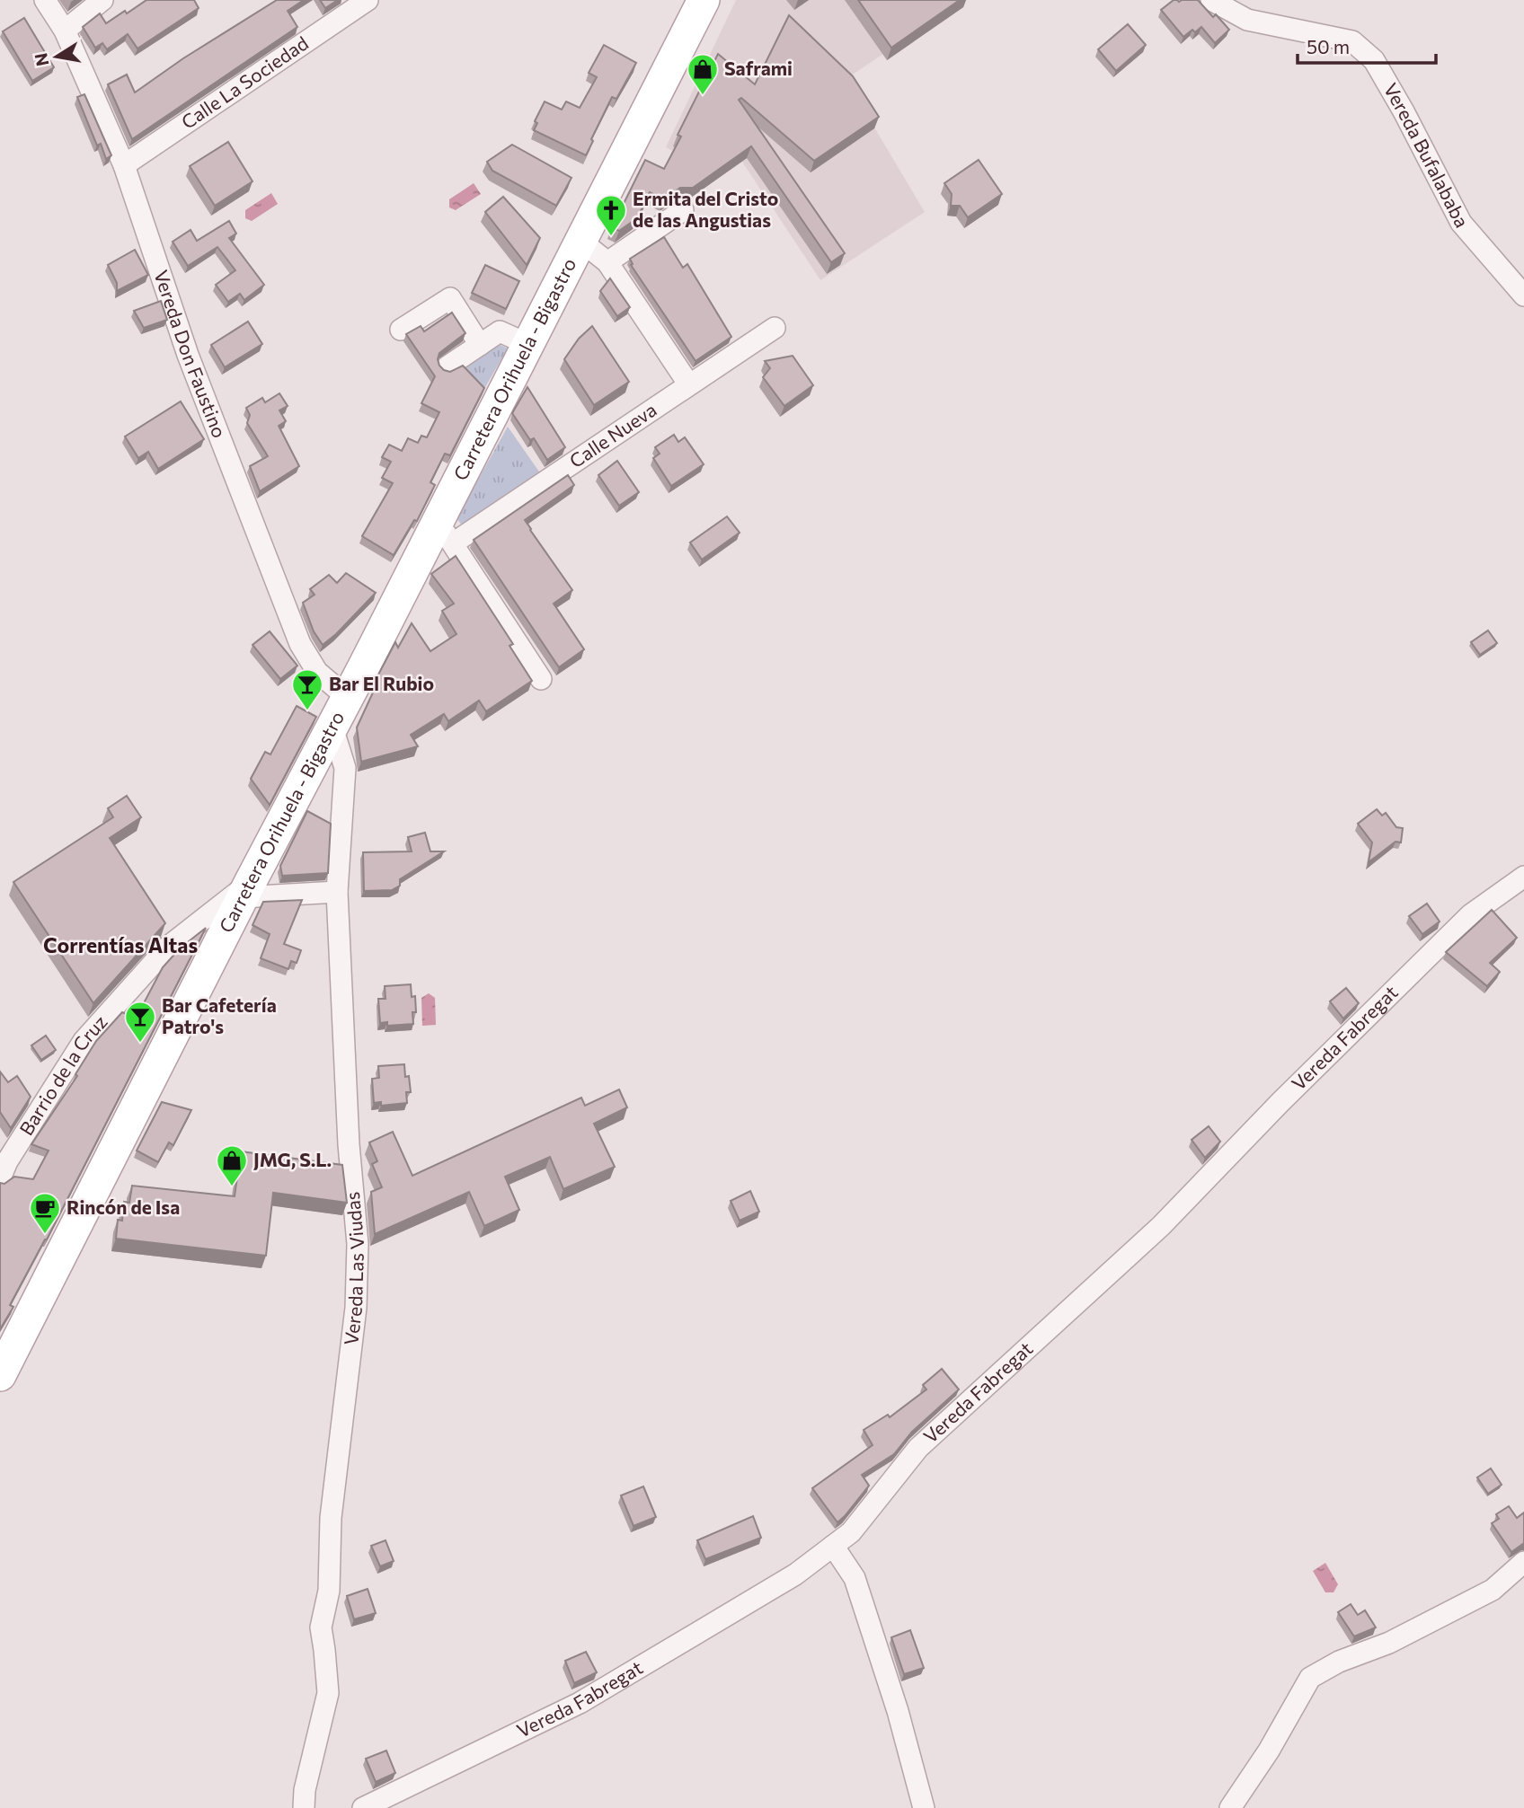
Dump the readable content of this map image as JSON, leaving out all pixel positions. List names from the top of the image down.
{
  "streets": {
    "main road": ["Carretera Orihuela - Bigastro"],
    "street": [
      "Calle La Sociedad",
      "Vereda Bufalababa",
      "Vereda Don Faustino",
      "Calle Nueva",
      "Vereda Fabregat",
      "Barrio de la Cruz",
      "Vereda Las Viudas"
    ]
  },
  "crossings": [
    ["Calle La Sociedad", "Vereda Don Faustino"],
    ["Vereda Don Faustino", "Carretera Orihuela - Bigastro"],
    ["Carretera Orihuela - Bigastro", "Calle Nueva"],
    ["Carretera Orihuela - Bigastro", "Barrio de la Cruz"],
    ["Carretera Orihuela - Bigastro", "Vereda Las Viudas"]
  ],
  "districts": ["Correntías Altas"],
  "places": {
    "shop": ["Saframi", "JMG, S.L."],
    "church": ["Ermita del Cristo de las Angustias"],
    "bar": ["Bar El Rubio", "Bar Cafetería Patro's"],
    "cafe": ["Rincón de Isa"]
  },
  "scale_bar": "50 m",
  "north": "left"
}
